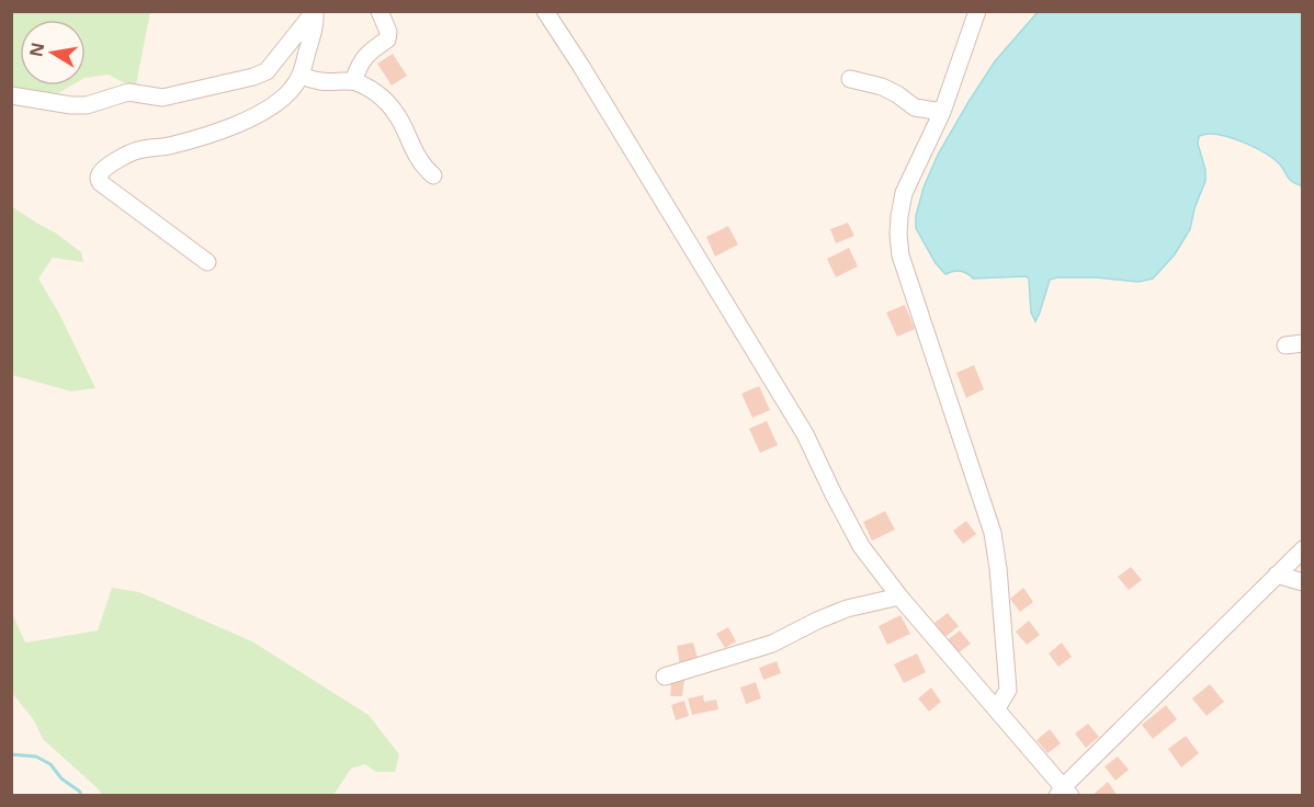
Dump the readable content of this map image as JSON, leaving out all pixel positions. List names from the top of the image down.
{
  "north": "left"
}
